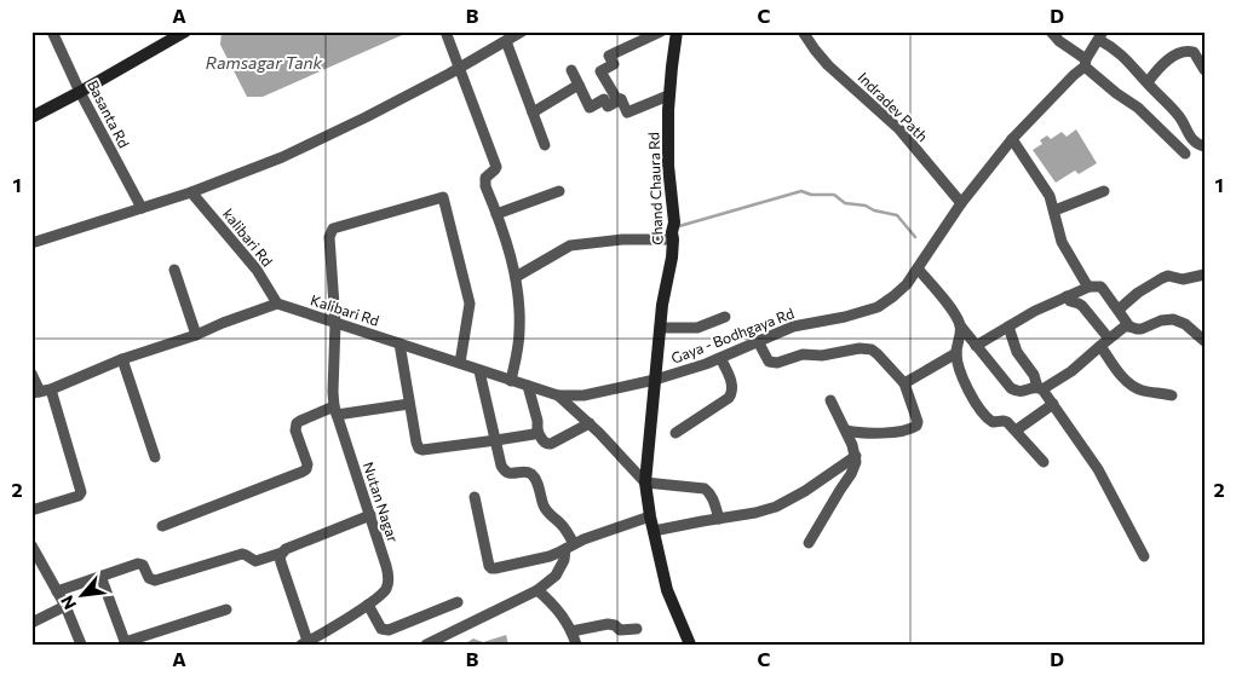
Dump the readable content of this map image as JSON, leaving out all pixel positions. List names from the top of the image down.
{
  "streets": {
    "street": [
      "Indradev Path",
      "Basanta Rd",
      "Chand Chaura Rd",
      "kalibari Rd",
      "Kalibari Rd",
      "Gaya - Bodhgaya Rd",
      "Nutan Nagar"
    ]
  },
  "crossings": [
    ["Indradev Path", "Gaya - Bodhgaya Rd"],
    ["Chand Chaura Rd", "Kalibari Rd"],
    ["Chand Chaura Rd", "Gaya - Bodhgaya Rd"],
    ["kalibari Rd", "Kalibari Rd"],
    ["Kalibari Rd", "Gaya - Bodhgaya Rd"],
    ["Kalibari Rd", "Nutan Nagar"]
  ],
  "water": ["Ramsagar Tank"],
  "north": "bottom left",
  "grid": {
    "columns": [
      "A",
      "B",
      "C",
      "D"
    ],
    "rows": ["1", "2"]
  }
}
